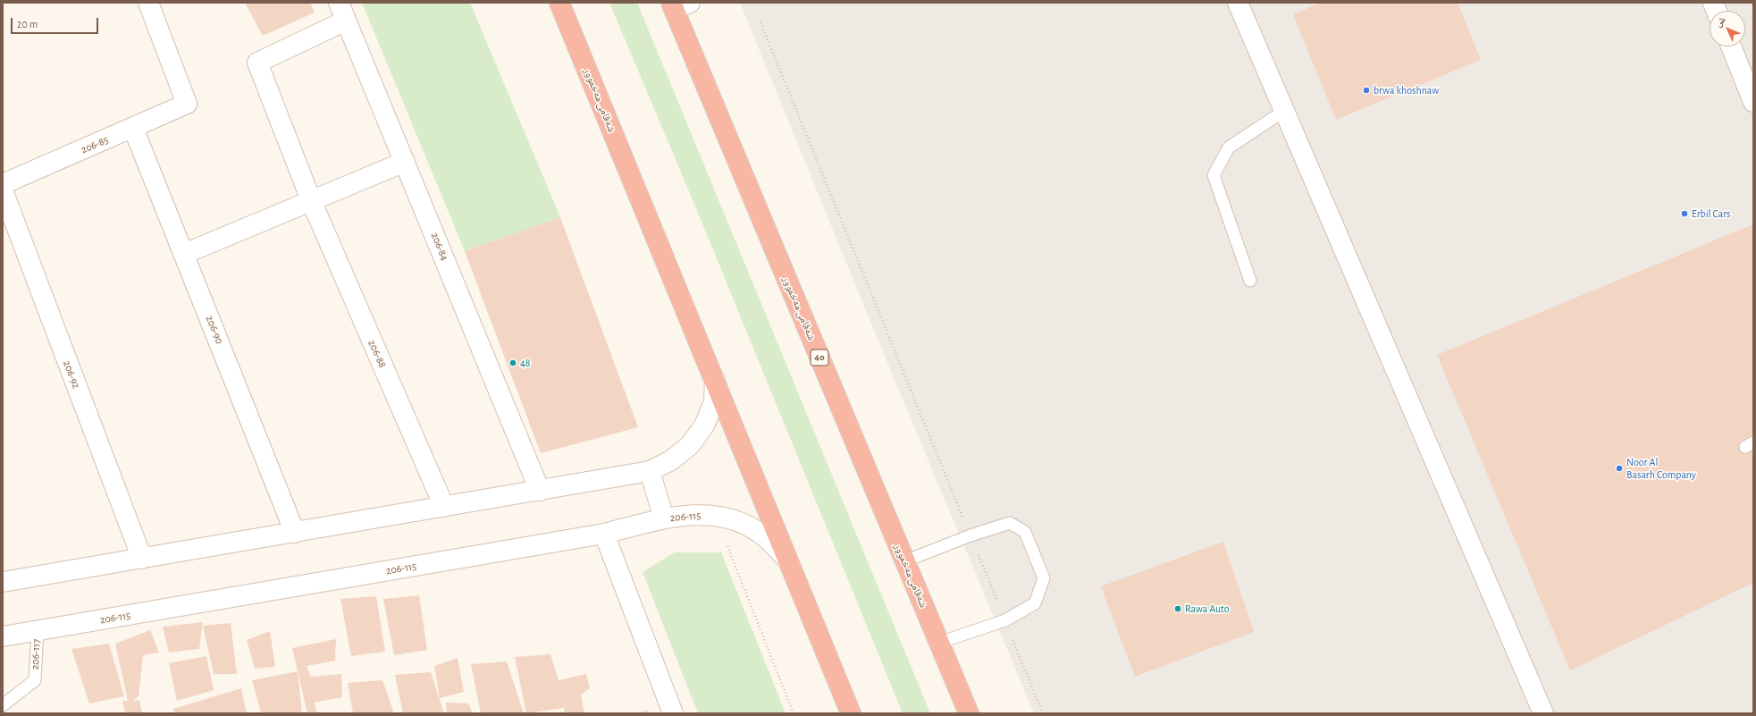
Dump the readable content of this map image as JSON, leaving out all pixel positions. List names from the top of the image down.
{
  "streets": {
    "highway": ["شەقامی مەخموور", "40"],
    "street": [
      "206-85",
      "206-84",
      "206-90",
      "206-88",
      "206-92",
      "206-115"
    ],
    "lane": ["206-117"]
  },
  "crossings": [
    ["شەقامی مەخموور", "206-115"],
    ["206-85", "206-90"],
    ["206-84", "206-88"],
    ["206-115", "206-117"]
  ],
  "places": [
    "brwa khoshnaw",
    "Erbil Cars",
    "48",
    "Noor Al Basarh Company",
    "Rawa Auto"
  ],
  "scale_bar": "20 m",
  "north": "top left"
}
